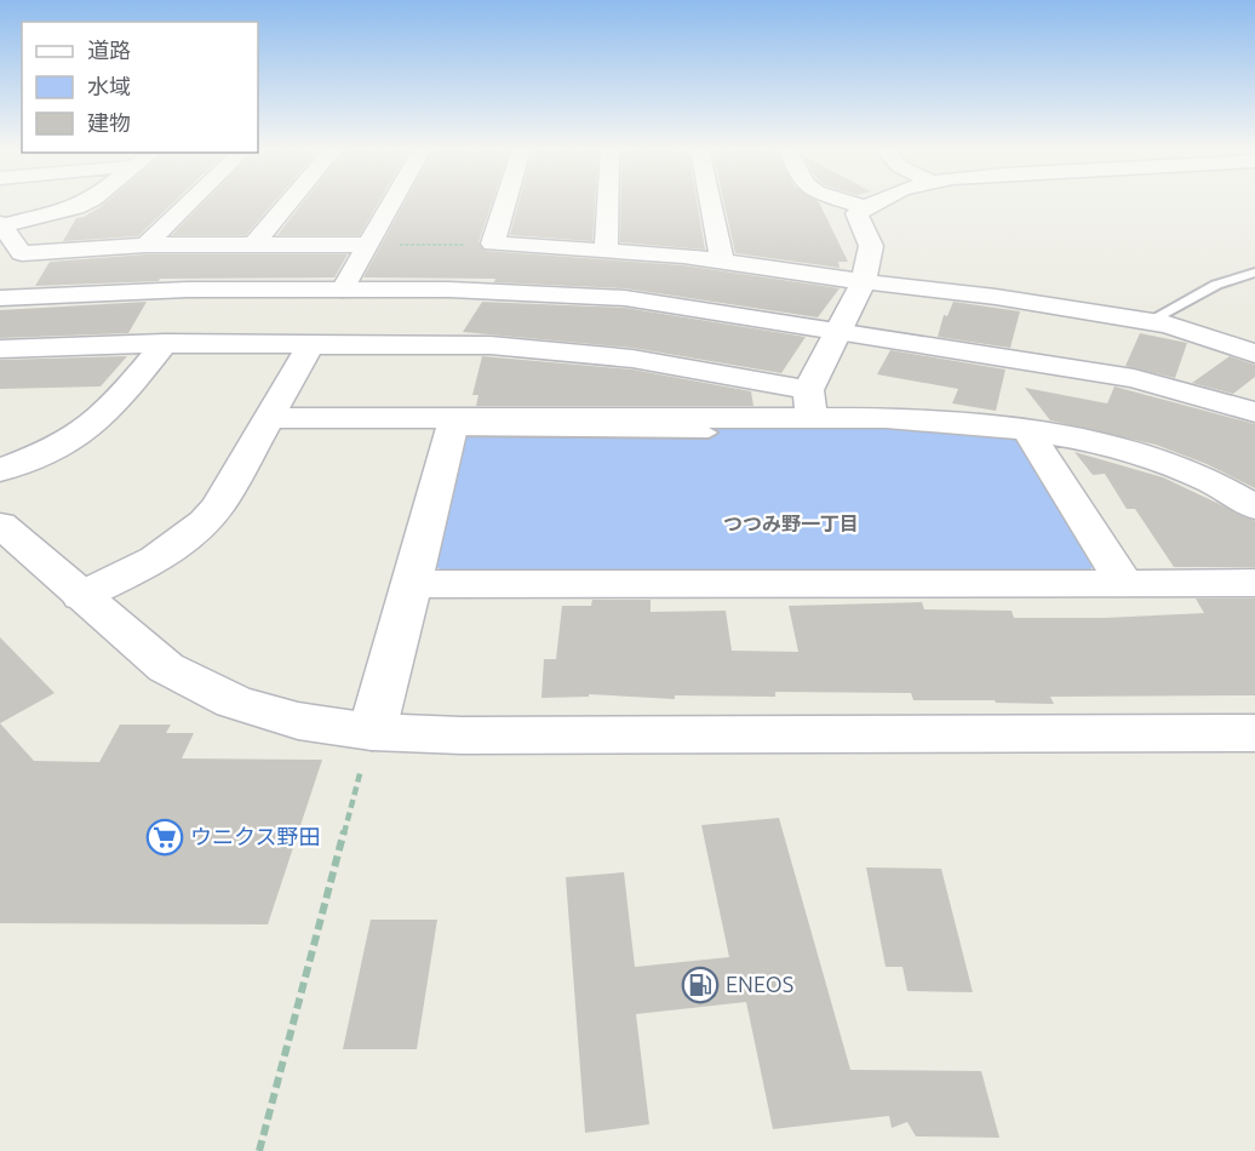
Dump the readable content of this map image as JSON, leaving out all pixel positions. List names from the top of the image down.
{
  "districts": ["つつみ野一丁目"],
  "places": {
    "supermarket": ["ウニクス野田"],
    "fuel station": ["ENEOS"]
  },
  "legend": ["道路", "水域", "建物"]
}
